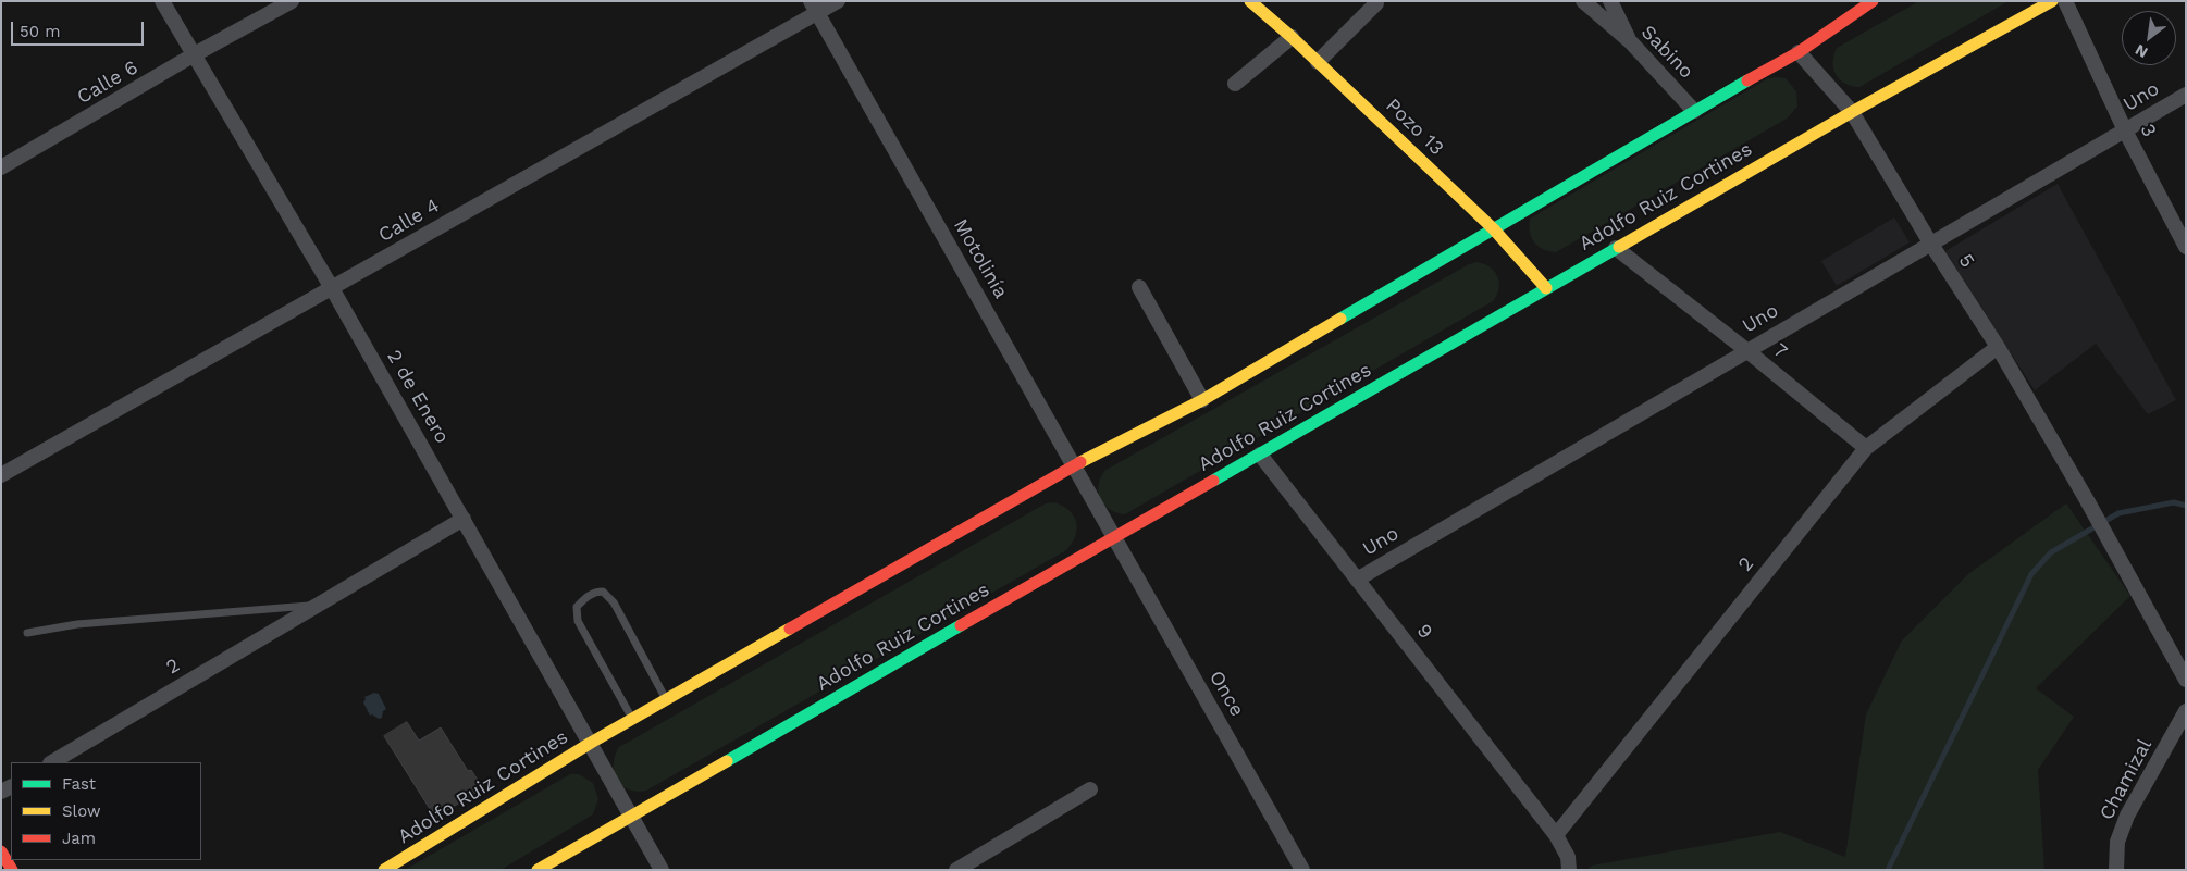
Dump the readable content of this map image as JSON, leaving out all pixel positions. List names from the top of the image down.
{
  "streets": {
    "main road": ["Pozo 13", "Adolfo Ruiz Cortines"],
    "street": [
      "Sabino",
      "Calle 6",
      "Uno",
      "3",
      "Calle 4",
      "Motolinía",
      "5",
      "7",
      "2 de Enero",
      "2",
      "9",
      "Once",
      "Chamizal"
    ]
  },
  "crossings": [
    ["Sabino", "Adolfo Ruiz Cortines"],
    ["Calle 6", "2 de Enero"],
    ["Uno", "3"],
    ["Uno", "5"],
    ["Uno", "7"],
    ["Uno", "9"],
    ["Pozo 13", "Adolfo Ruiz Cortines"],
    ["Adolfo Ruiz Cortines", "Motolinía"],
    ["Adolfo Ruiz Cortines", "5"],
    ["Adolfo Ruiz Cortines", "7"],
    ["Adolfo Ruiz Cortines", "2 de Enero"],
    ["Adolfo Ruiz Cortines", "9"],
    ["Adolfo Ruiz Cortines", "Once"],
    ["Calle 4", "Motolinía"],
    ["Calle 4", "2 de Enero"],
    ["Motolinía", "Once"],
    ["5", "2"],
    ["7", "2"],
    ["2 de Enero", "2"],
    ["2", "9"]
  ],
  "legend": ["Fast", "Slow", "Jam"],
  "scale_bar": "50 m",
  "north": "bottom left"
}
